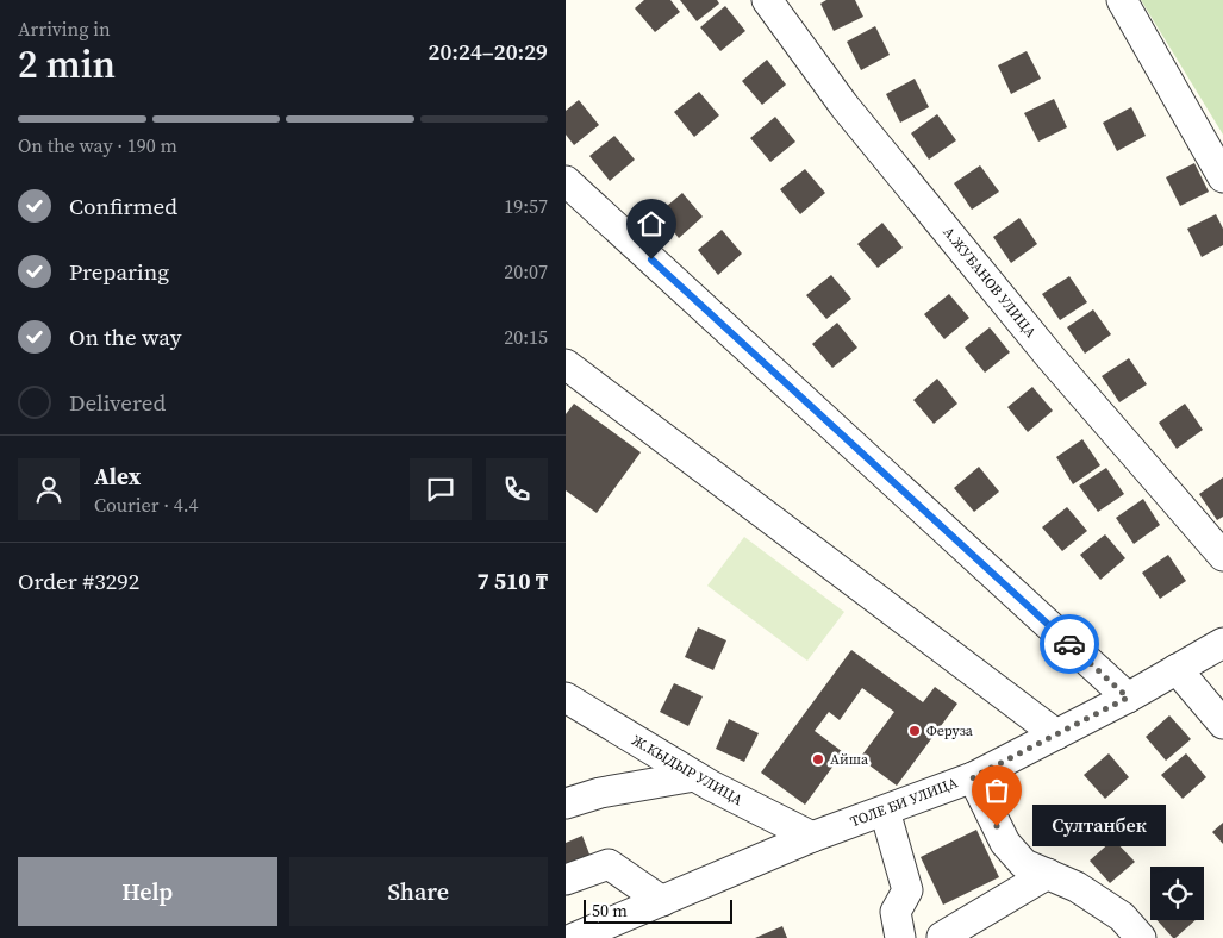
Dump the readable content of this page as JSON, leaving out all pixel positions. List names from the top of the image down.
{
  "streets": {
    "street": ["А.ЖУБАНОВ УЛИЦА", "Ж.КЫДЫР УЛИЦА", "ТОЛЕ БИ УЛИЦА"]
  },
  "crossings": [
    ["Ж.КЫДЫР УЛИЦА", "ТОЛЕ БИ УЛИЦА"]
  ],
  "places": ["Феруза", "Айша", "Султанбек"],
  "scale_bar": "50 m",
  "page": {
    "heading": ["2 min", "Arriving in", "20:24–20:29"],
    "panel": [
      "Alex",
      "Courier · 4.4",
      "Order #3292",
      "7 510 ₸"
    ],
    "bar": "On the way · 190 m",
    "list": [
      ["Confirmed", "19:57"],
      ["Preparing", "20:07"],
      ["On the way", "20:15"],
      "Delivered"
    ],
    "bubble": "Султанбек",
    "buttons": ["Help", "Share"],
    "scale": "50 m"
  }
}
